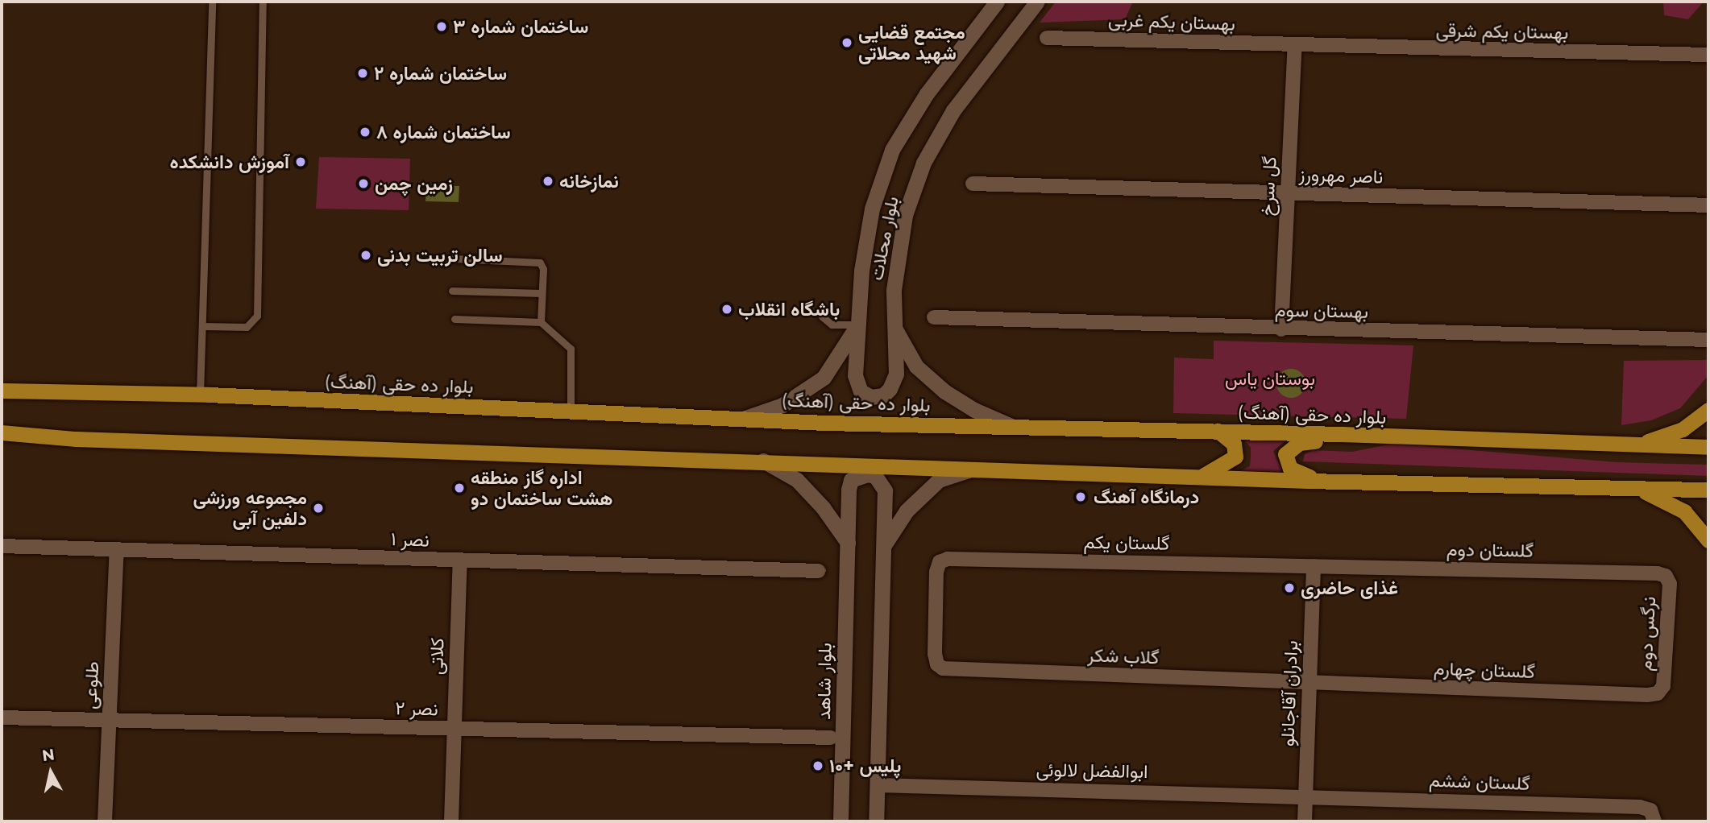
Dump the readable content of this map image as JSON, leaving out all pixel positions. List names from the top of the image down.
{
  "streets": {
    "main road": ["بلوار محلات", "بلوار ده حقی (آهنگ)", "بلوار شاهد"],
    "street": [
      "بهستان یکم غربی",
      "بهستان یکم شرقی",
      "ناصر مهرورز",
      "گل سرخ",
      "بهستان سوم",
      "نصر ۱",
      "گلستان یکم",
      "گلستان دوم",
      "نرگس دوم",
      "کلاتی",
      "گلاب شکر",
      "گلستان چهارم",
      "طلوعی",
      "برادران آقاجانلو",
      "نصر ۲",
      "ابوالفضل لالوئی",
      "گلستان ششم"
    ]
  },
  "crossings": [
    ["بهستان یکم غربی", "بهستان یکم شرقی"],
    ["بهستان یکم غربی", "گل سرخ"],
    ["بهستان یکم شرقی", "گل سرخ"],
    ["ناصر مهرورز", "گل سرخ"],
    ["گل سرخ", "بهستان سوم"],
    ["بلوار محلات", "بلوار ده حقی (آهنگ)"],
    ["نصر ۱", "کلاتی"],
    ["نصر ۱", "طلوعی"],
    ["گلستان یکم", "گلستان دوم"],
    ["گلستان یکم", "گلاب شکر"],
    ["گلستان یکم", "برادران آقاجانلو"],
    ["گلستان دوم", "نرگس دوم"],
    ["گلستان دوم", "برادران آقاجانلو"],
    ["نرگس دوم", "گلستان چهارم"],
    ["کلاتی", "نصر ۲"],
    ["گلاب شکر", "گلستان چهارم"],
    ["گلاب شکر", "برادران آقاجانلو"],
    ["گلستان چهارم", "برادران آقاجانلو"],
    ["طلوعی", "نصر ۲"],
    ["برادران آقاجانلو", "ابوالفضل لالوئی"],
    ["برادران آقاجانلو", "گلستان ششم"],
    ["ابوالفضل لالوئی", "گلستان ششم"]
  ],
  "parks": ["بوستان یاس"],
  "places": [
    "ساختمان شماره ۳",
    "مجتمع قضایی شهید محلاتی",
    "ساختمان شماره ۲",
    "ساختمان شماره ۸",
    "آموزش دانشکده",
    "نمازخانه",
    "زمین چمن",
    "سالن تربیت بدنی",
    "باشگاه انقلاب",
    "اداره گاز منطقه هشت ساختمان دو",
    "درمانگاه آهنگ",
    "مجموعه ورزشی دلفین آبی",
    "غذای حاضری",
    "پلیس +۱۰"
  ],
  "north": "top"
}
